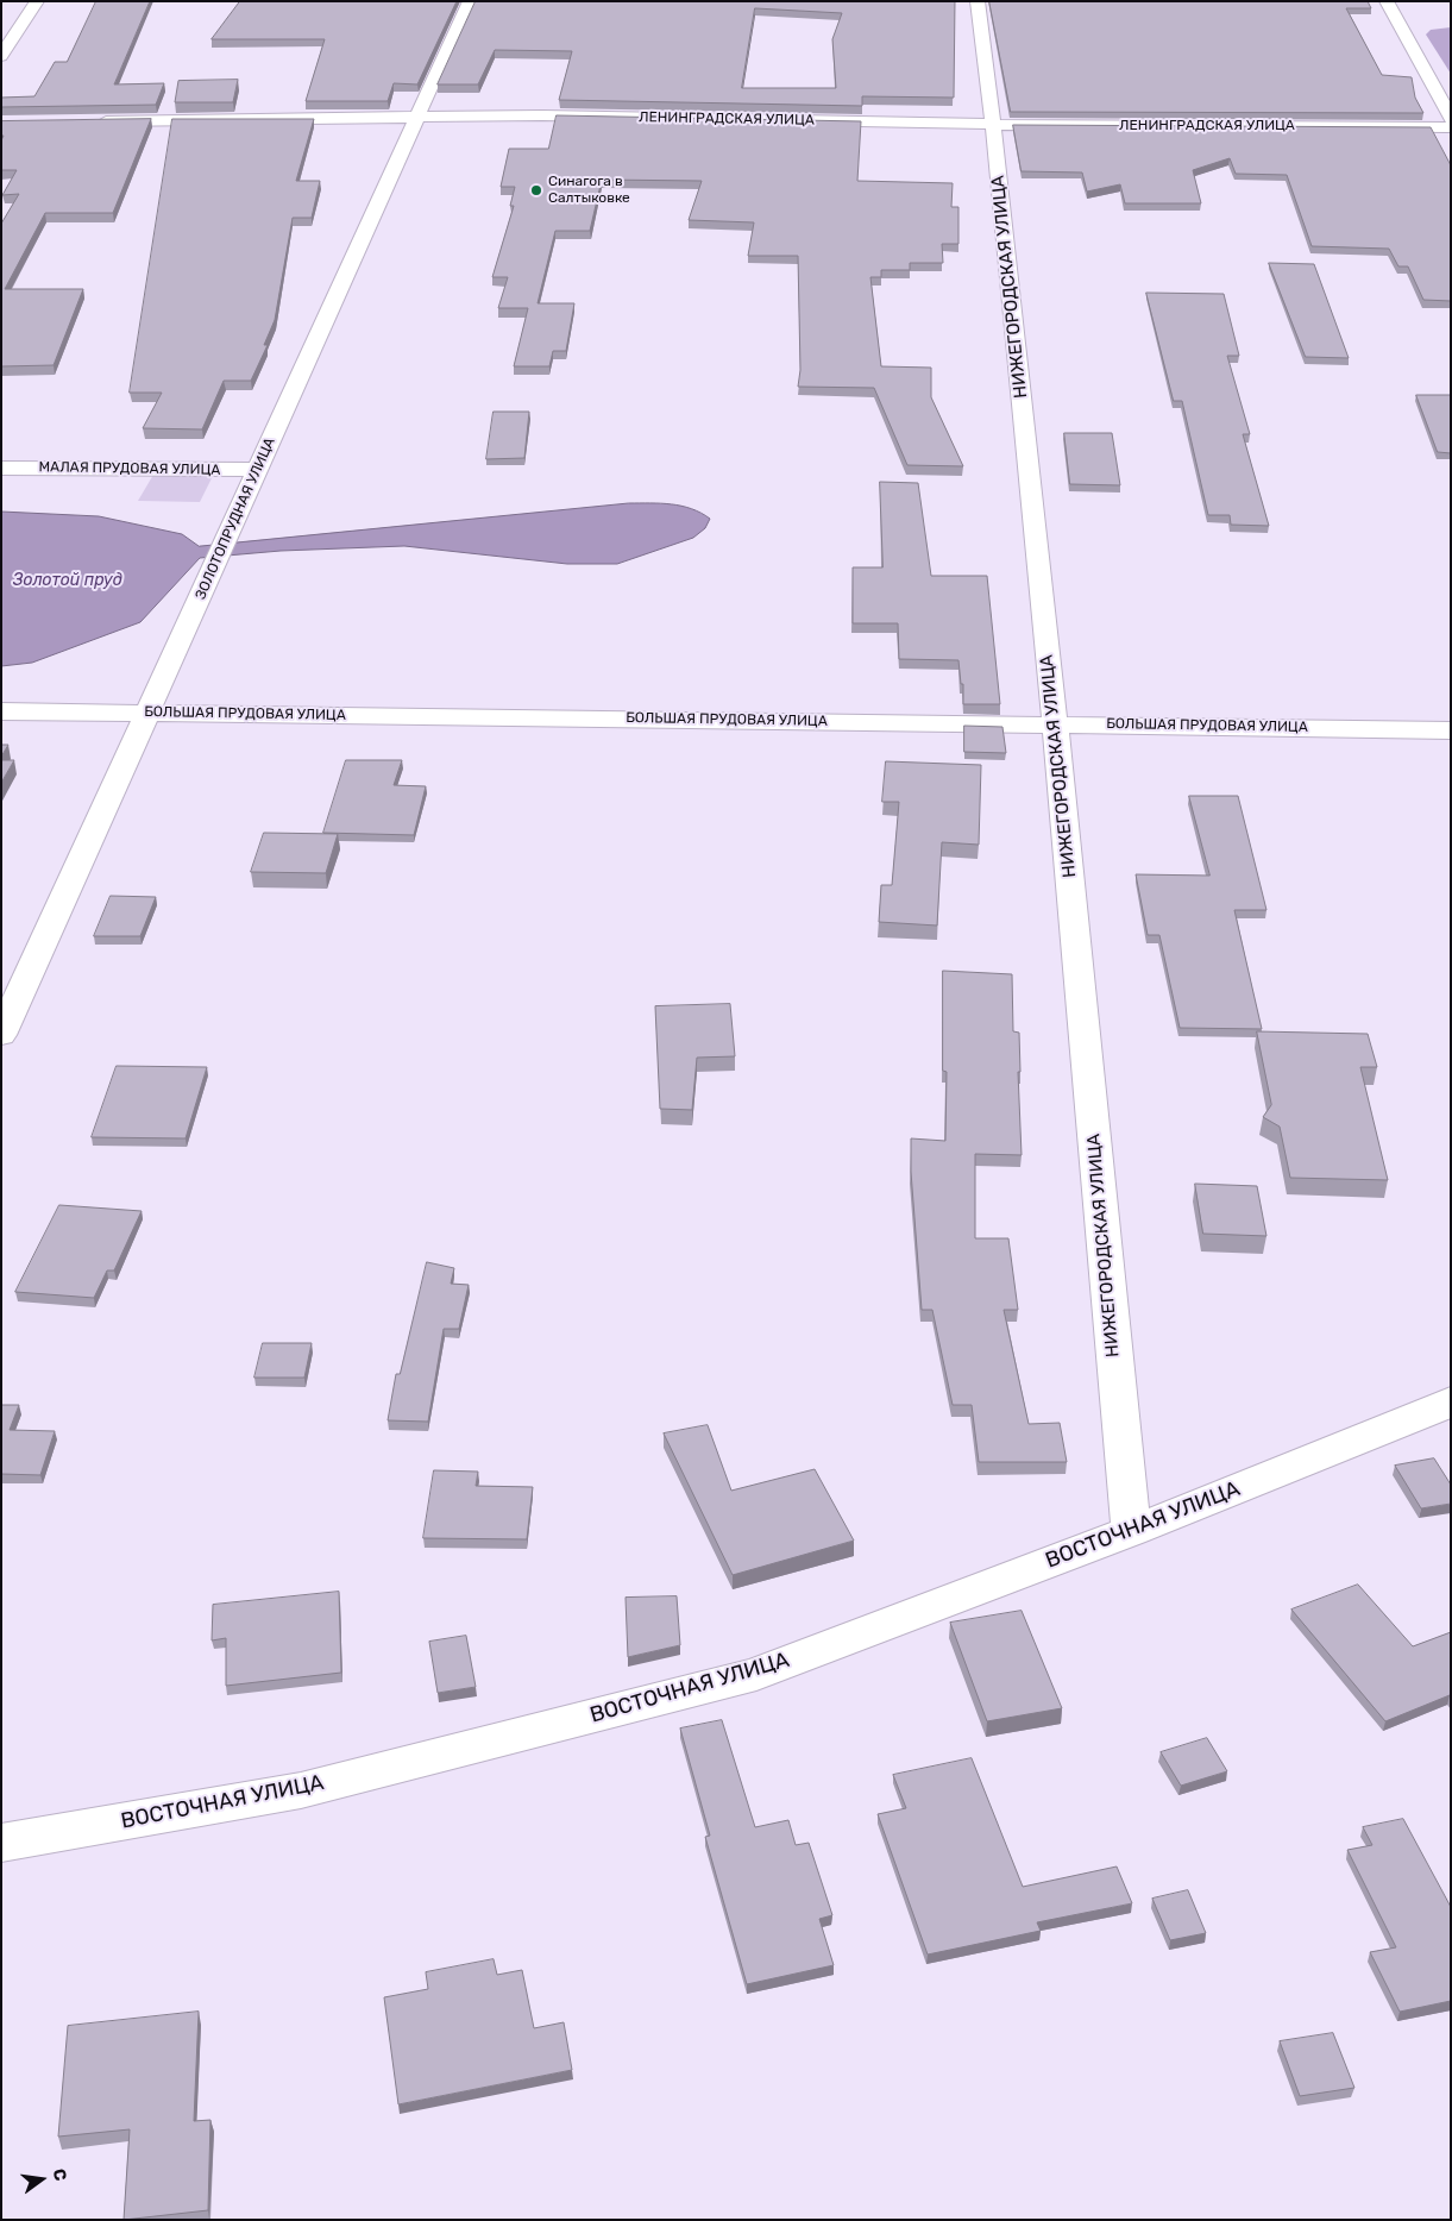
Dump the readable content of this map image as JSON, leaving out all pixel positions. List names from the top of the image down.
{
  "streets": {
    "street": [
      "ЛЕНИНГРАДСКАЯ УЛИЦА",
      "НИЖЕГОРОДСКАЯ УЛИЦА",
      "МАЛАЯ ПРУДОВАЯ УЛИЦА",
      "ЗОЛОТОПРУДНАЯ УЛИЦА",
      "БОЛЬШАЯ ПРУДОВАЯ УЛИЦА",
      "ВОСТОЧНАЯ УЛИЦА"
    ]
  },
  "crossings": [
    ["ЛЕНИНГРАДСКАЯ УЛИЦА", "НИЖЕГОРОДСКАЯ УЛИЦА"],
    ["ЛЕНИНГРАДСКАЯ УЛИЦА", "ЗОЛОТОПРУДНАЯ УЛИЦА"],
    ["НИЖЕГОРОДСКАЯ УЛИЦА", "БОЛЬШАЯ ПРУДОВАЯ УЛИЦА"],
    ["НИЖЕГОРОДСКАЯ УЛИЦА", "ВОСТОЧНАЯ УЛИЦА"],
    ["МАЛАЯ ПРУДОВАЯ УЛИЦА", "ЗОЛОТОПРУДНАЯ УЛИЦА"],
    ["ЗОЛОТОПРУДНАЯ УЛИЦА", "БОЛЬШАЯ ПРУДОВАЯ УЛИЦА"]
  ],
  "water": ["Золотой пруд"],
  "places": ["Синагога в Салтыковке"],
  "north": "right"
}
